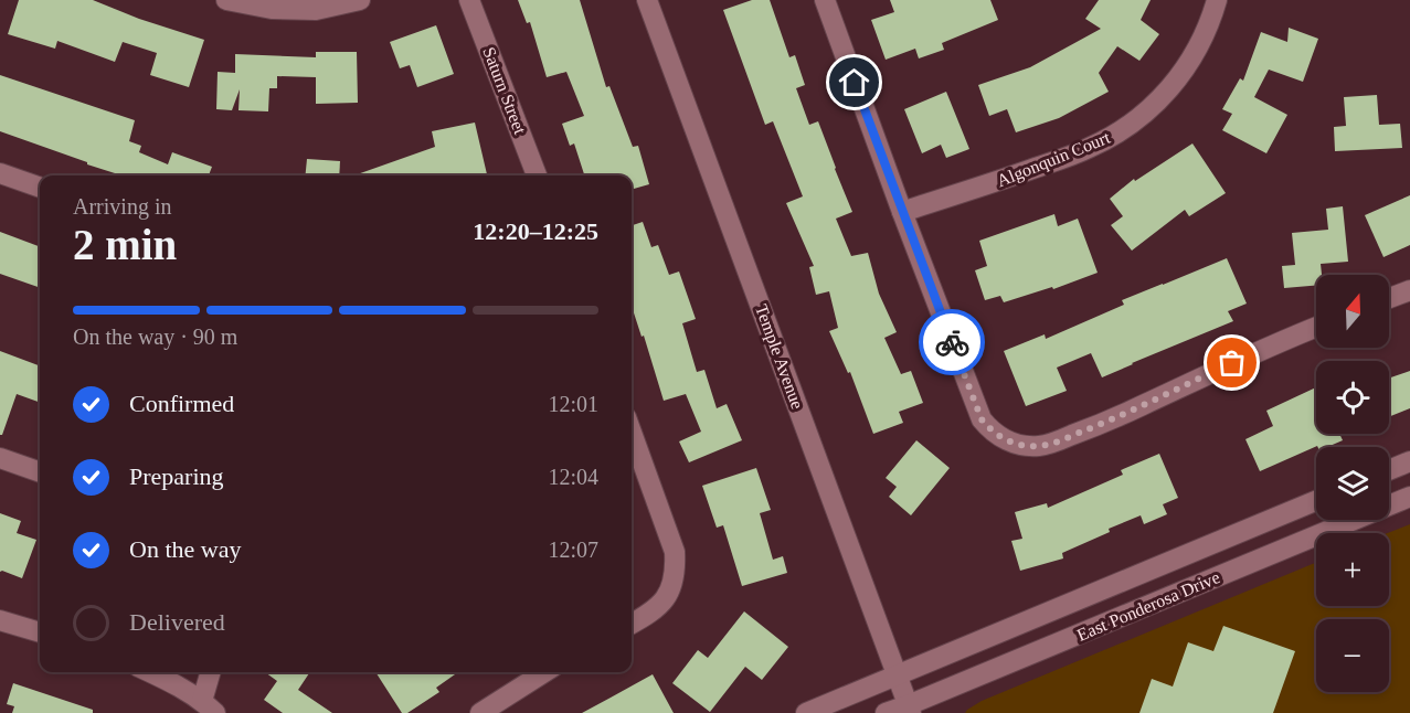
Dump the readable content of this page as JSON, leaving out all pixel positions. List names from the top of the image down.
{
  "streets": {
    "street": [
      "Saturn Street",
      "Algonquin Court",
      "Temple Avenue",
      "East Ponderosa Drive"
    ]
  },
  "crossings": [
    ["Temple Avenue", "East Ponderosa Drive"]
  ],
  "north": "top",
  "page": {
    "heading": ["2 min", "Arriving in", "12:20–12:25"],
    "map_buttons": ["+", "−"],
    "bar": "On the way · 90 m",
    "list": [
      ["Confirmed", "12:01"],
      ["Preparing", "12:04"],
      ["On the way", "12:07"],
      "Delivered"
    ]
  }
}
